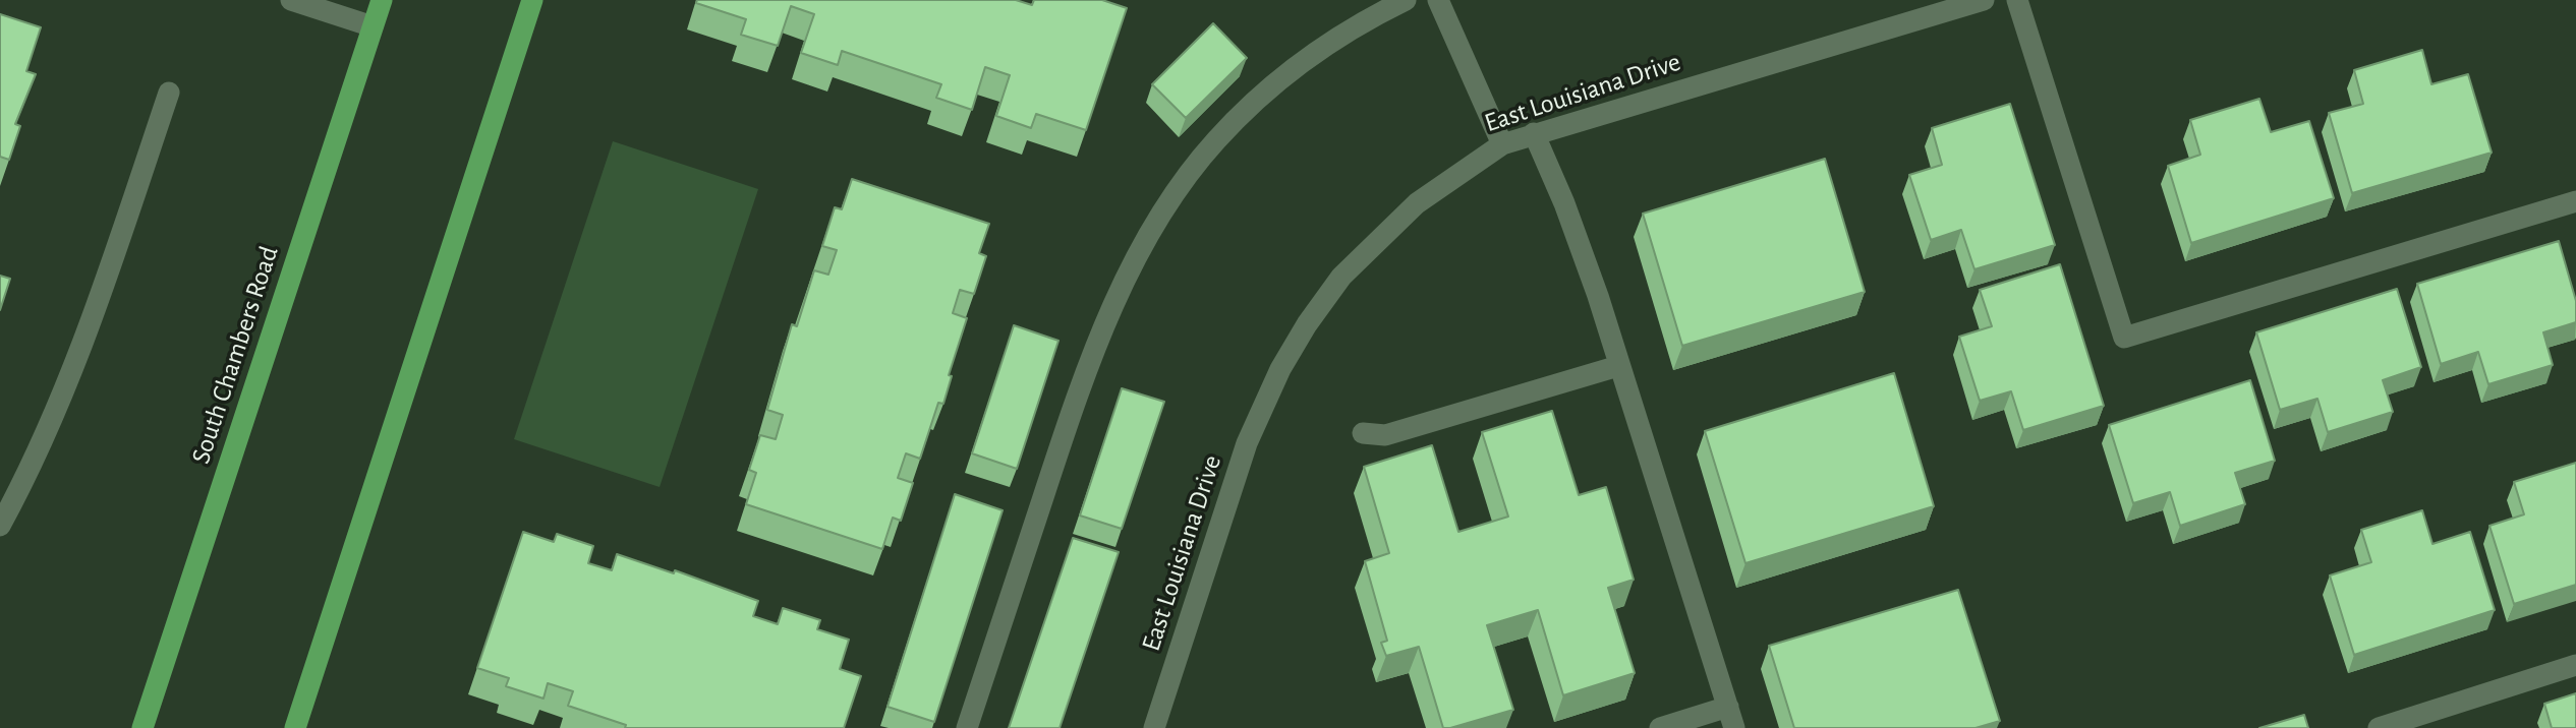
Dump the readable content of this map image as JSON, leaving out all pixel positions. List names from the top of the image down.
{
  "streets": {
    "main road": ["South Chambers Road"],
    "street": ["East Louisiana Drive"]
  }
}
